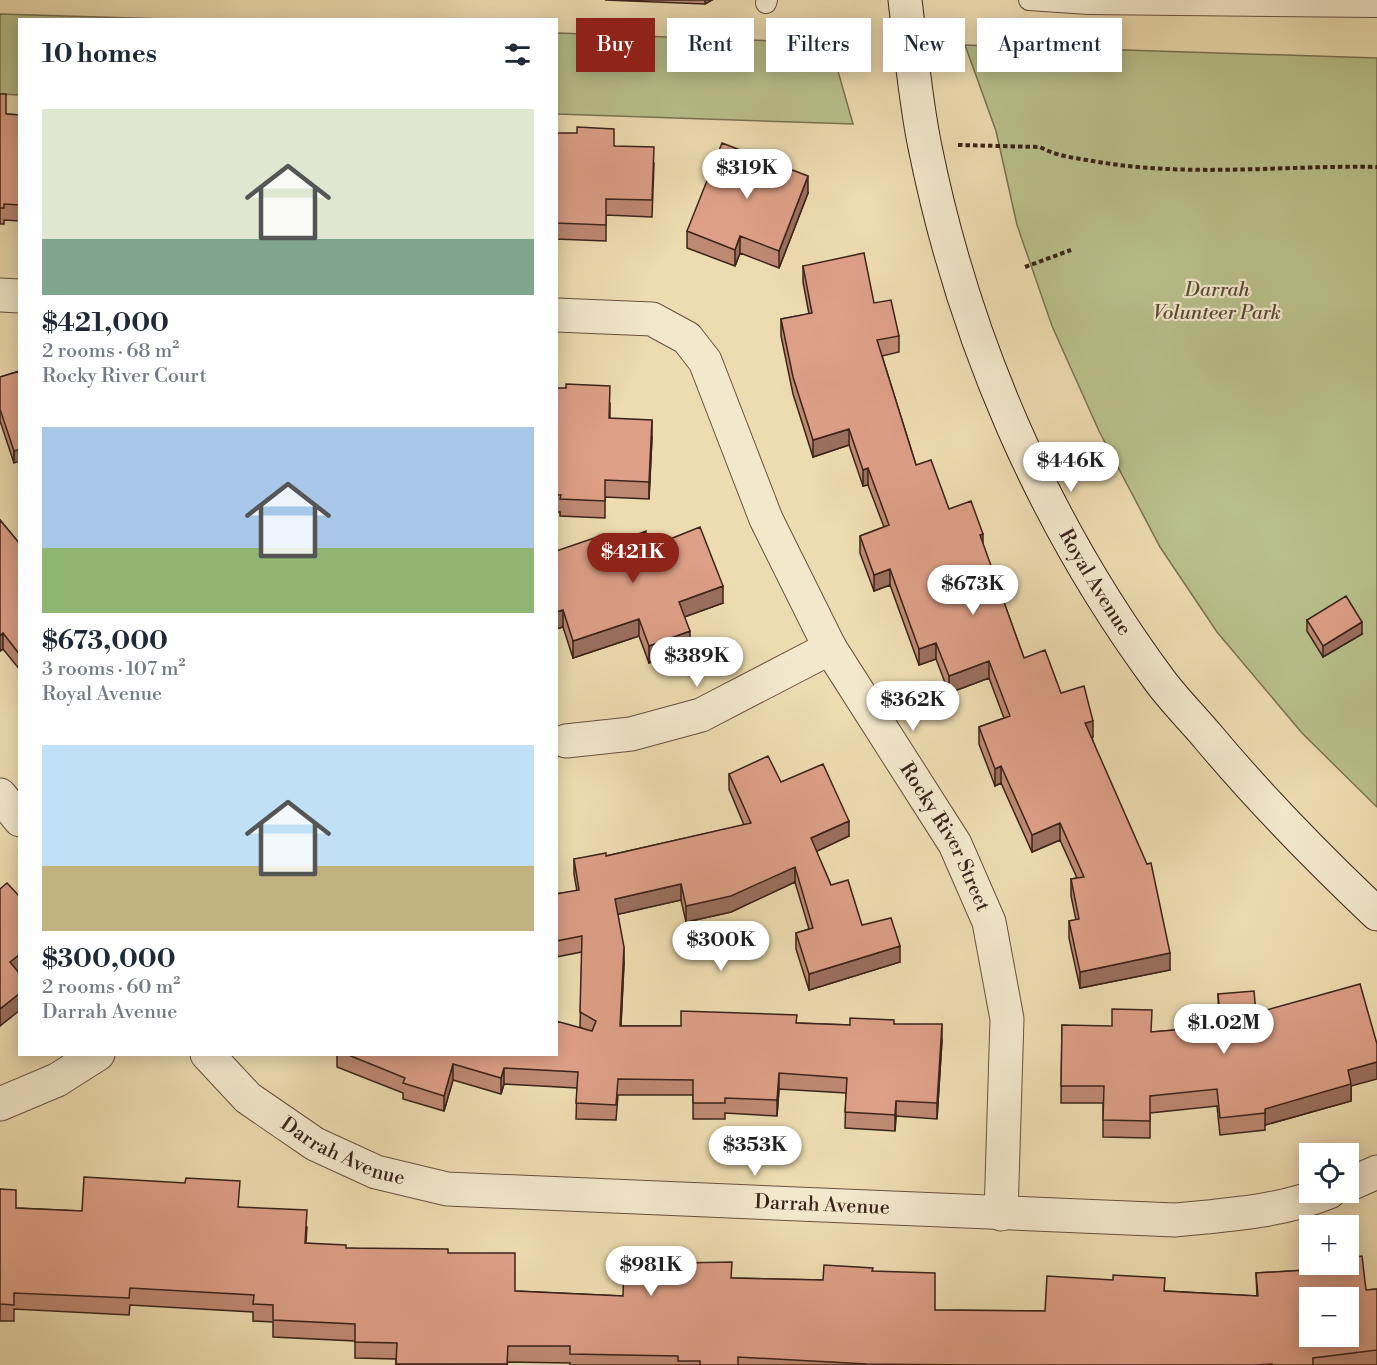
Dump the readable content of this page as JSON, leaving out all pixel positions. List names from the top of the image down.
{
  "streets": {
    "street": ["Royal Avenue", "Rocky River Street", "Darrah Avenue"]
  },
  "crossings": [
    ["Rocky River Street", "Darrah Avenue"]
  ],
  "parks": ["Darrah Volunteer Park"],
  "page": {
    "chip": [
      "Buy",
      "Rent",
      "Filters",
      "New",
      "Apartment"
    ],
    "heading": "10 homes",
    "list": [
      {
        "name": "$421,000",
        "note": "2 rooms · 68 m² · Rocky River Court"
      },
      {
        "name": "$673,000",
        "note": "3 rooms · 107 m² · Royal Avenue"
      },
      {
        "name": "$300,000",
        "note": "2 rooms · 60 m² · Darrah Avenue"
      }
    ],
    "price": [
      "$319K",
      "$446K",
      "$421K",
      "$673K",
      "$389K",
      "$362K",
      "$300K",
      "$1.02M",
      "$353K",
      "$981K"
    ],
    "map_buttons": ["+", "−"]
  }
}
